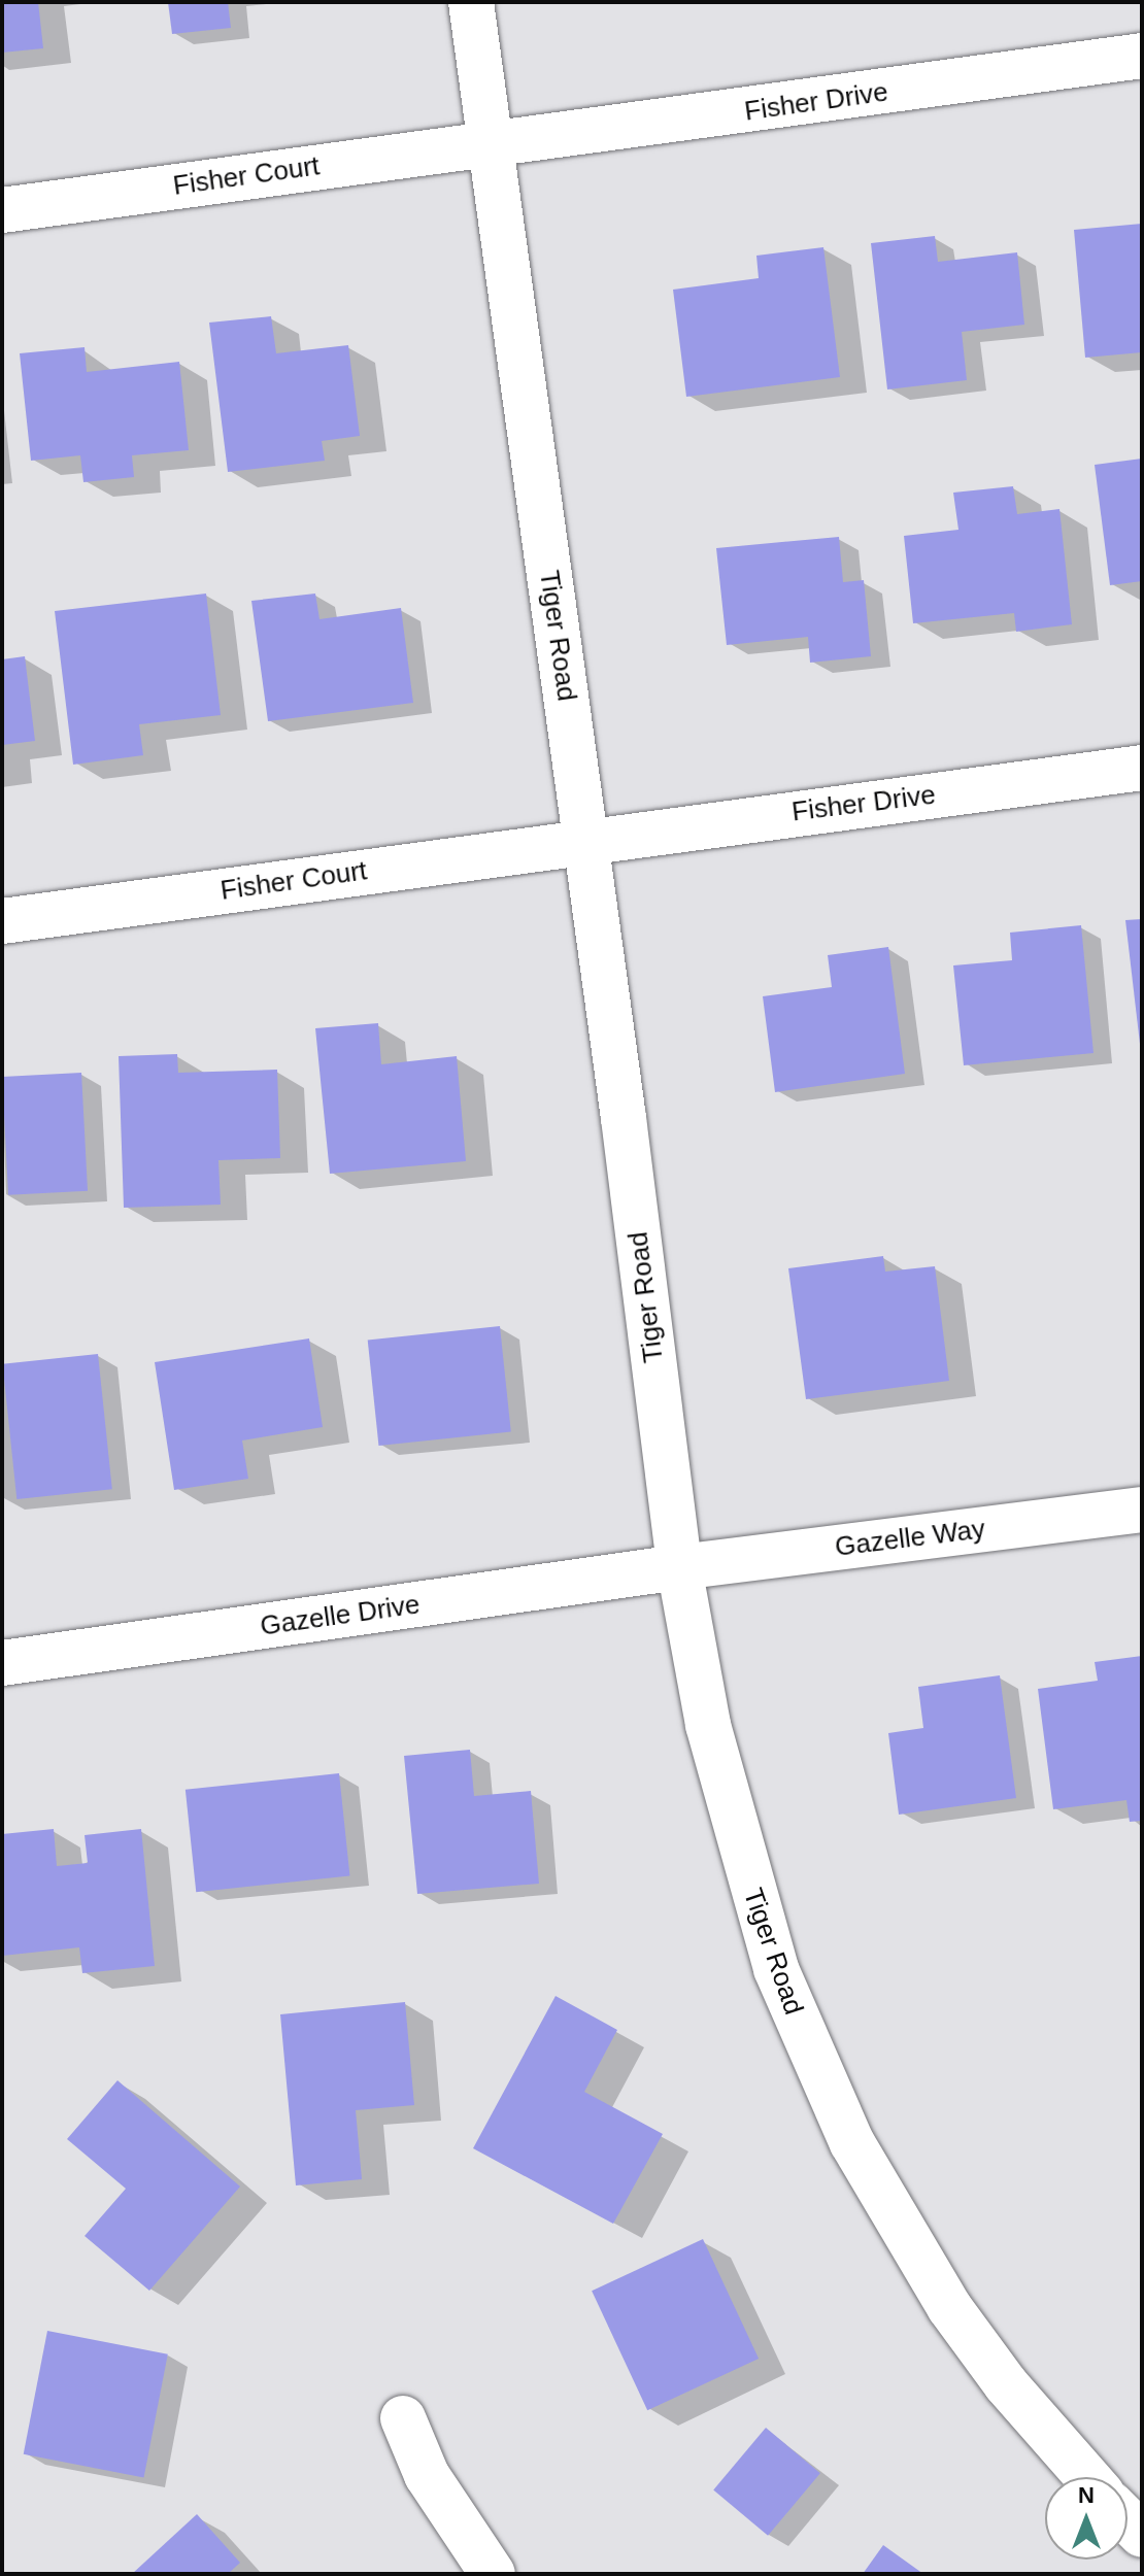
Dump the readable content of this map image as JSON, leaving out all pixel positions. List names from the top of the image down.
{
  "streets": {
    "street": [
      "Fisher Drive",
      "Fisher Court",
      "Tiger Road",
      "Gazelle Way",
      "Gazelle Drive"
    ]
  },
  "crossings": [
    ["Fisher Drive", "Fisher Court"],
    ["Fisher Drive", "Tiger Road"],
    ["Fisher Court", "Tiger Road"],
    ["Tiger Road", "Gazelle Way"],
    ["Tiger Road", "Gazelle Drive"],
    ["Gazelle Way", "Gazelle Drive"]
  ],
  "north": "top"
}
